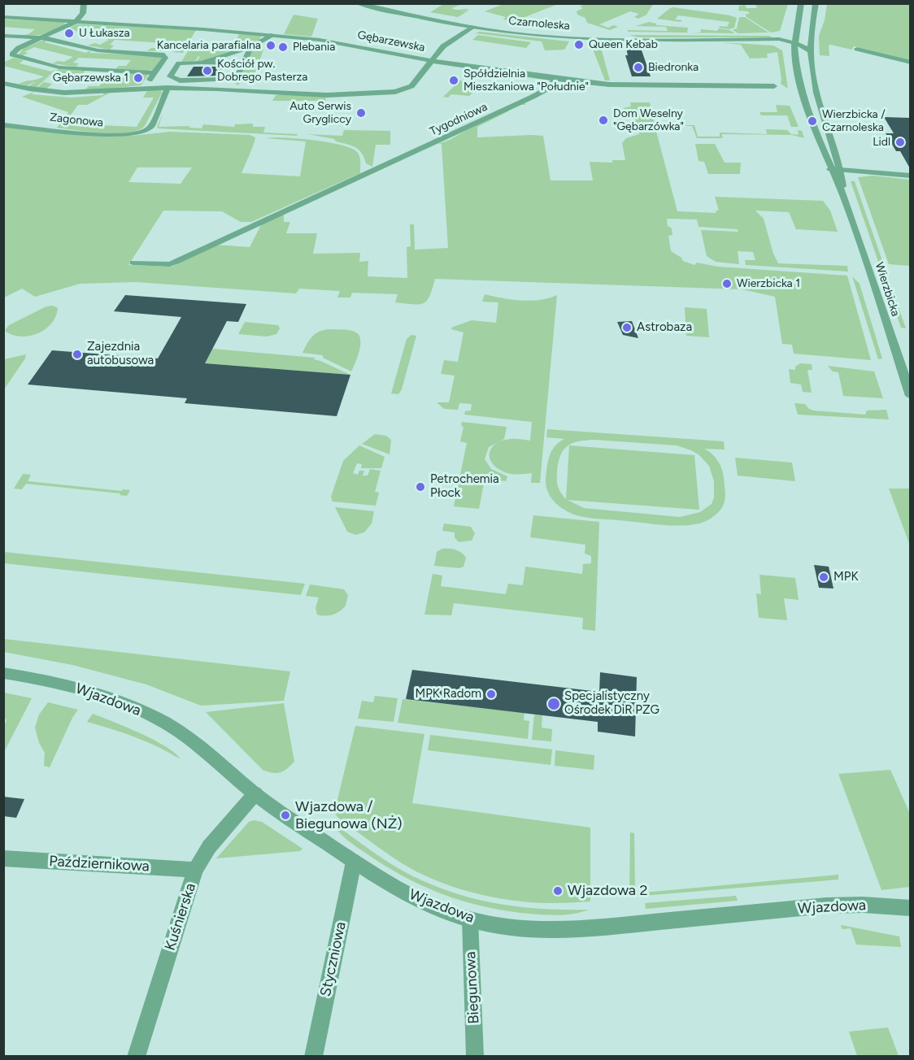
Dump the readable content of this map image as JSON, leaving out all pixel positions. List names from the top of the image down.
{
  "streets": {
    "street": [
      "Czarnoleska",
      "Gębarzewska",
      "Tygodniowa",
      "Zagonowa",
      "Wierzbicka",
      "Wjazdowa",
      "Październikowa",
      "Kuśnierska",
      "Styczniowa",
      "Biegunowa"
    ]
  },
  "crossings": [
    ["Gębarzewska", "Tygodniowa"],
    ["Wjazdowa", "Kuśnierska"],
    ["Wjazdowa", "Styczniowa"],
    ["Wjazdowa", "Biegunowa"],
    ["Październikowa", "Kuśnierska"]
  ],
  "places": [
    "U Łukasza",
    "Queen Kebab",
    "Kancelaria parafialna",
    "Plebania",
    "Biedronka",
    "Kościół pw. Dobrego Pasterza",
    "Gębarzewska 1",
    "Spółdzielnia Mieszkaniowa \"Południe\"",
    "Auto Serwis Grygliccy",
    "Dom Weselny \"Gębarzówka\"",
    "Wierzbicka / Czarnoleska",
    "Lidl",
    "Wierzbicka 1",
    "Astrobaza",
    "Zajezdnia autobusowa",
    "Petrochemia Płock",
    "MPK",
    "MPK Radom",
    "Specjalistyczny Ośrodek DiR PZG",
    "Wjazdowa / Biegunowa (NŻ)",
    "Wjazdowa 2"
  ]
}
